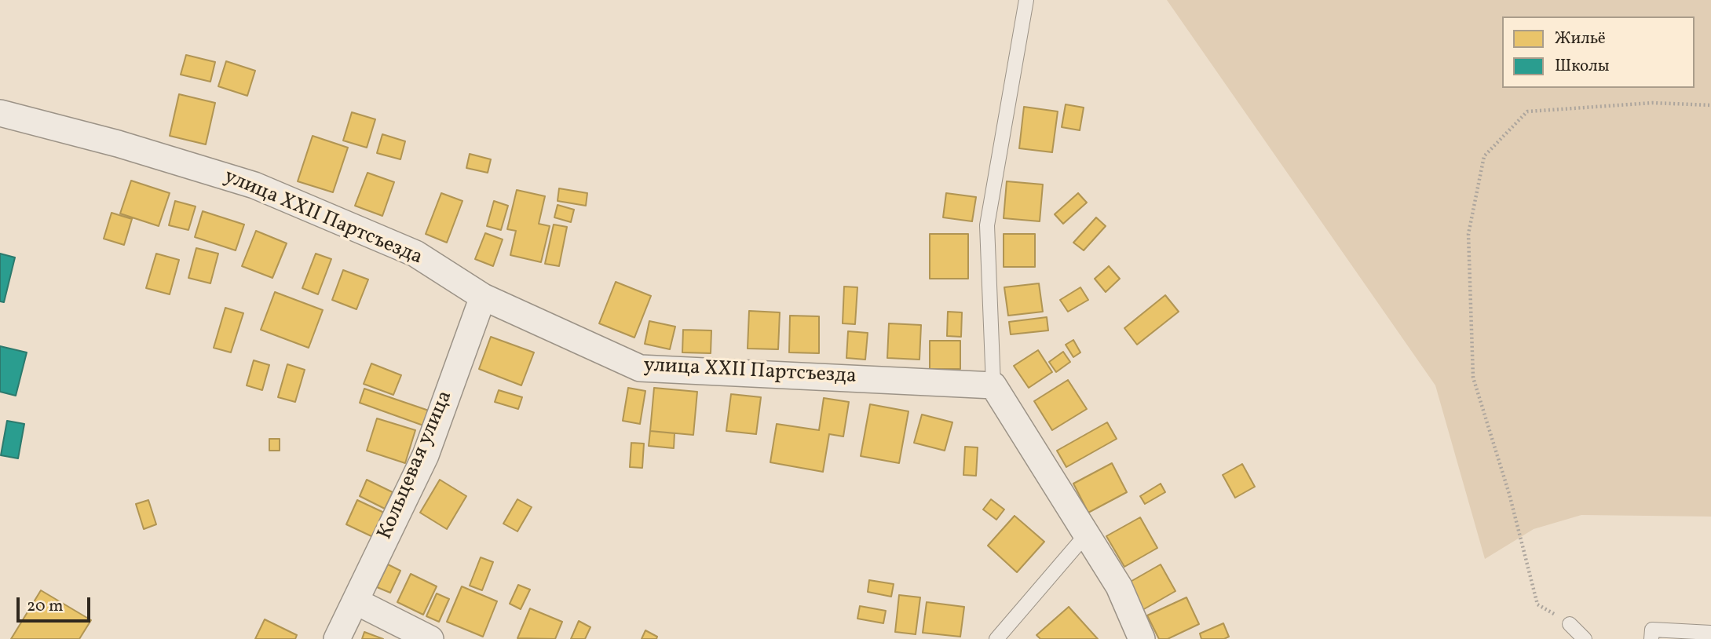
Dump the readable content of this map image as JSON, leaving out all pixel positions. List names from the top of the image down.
{
  "streets": {
    "street": ["улица XXII Партсъезда", "Кольцевая улица"]
  },
  "crossings": [
    ["улица XXII Партсъезда", "Кольцевая улица"]
  ],
  "legend": ["Жильё", "Школы"],
  "scale_bar": "20 m"
}
